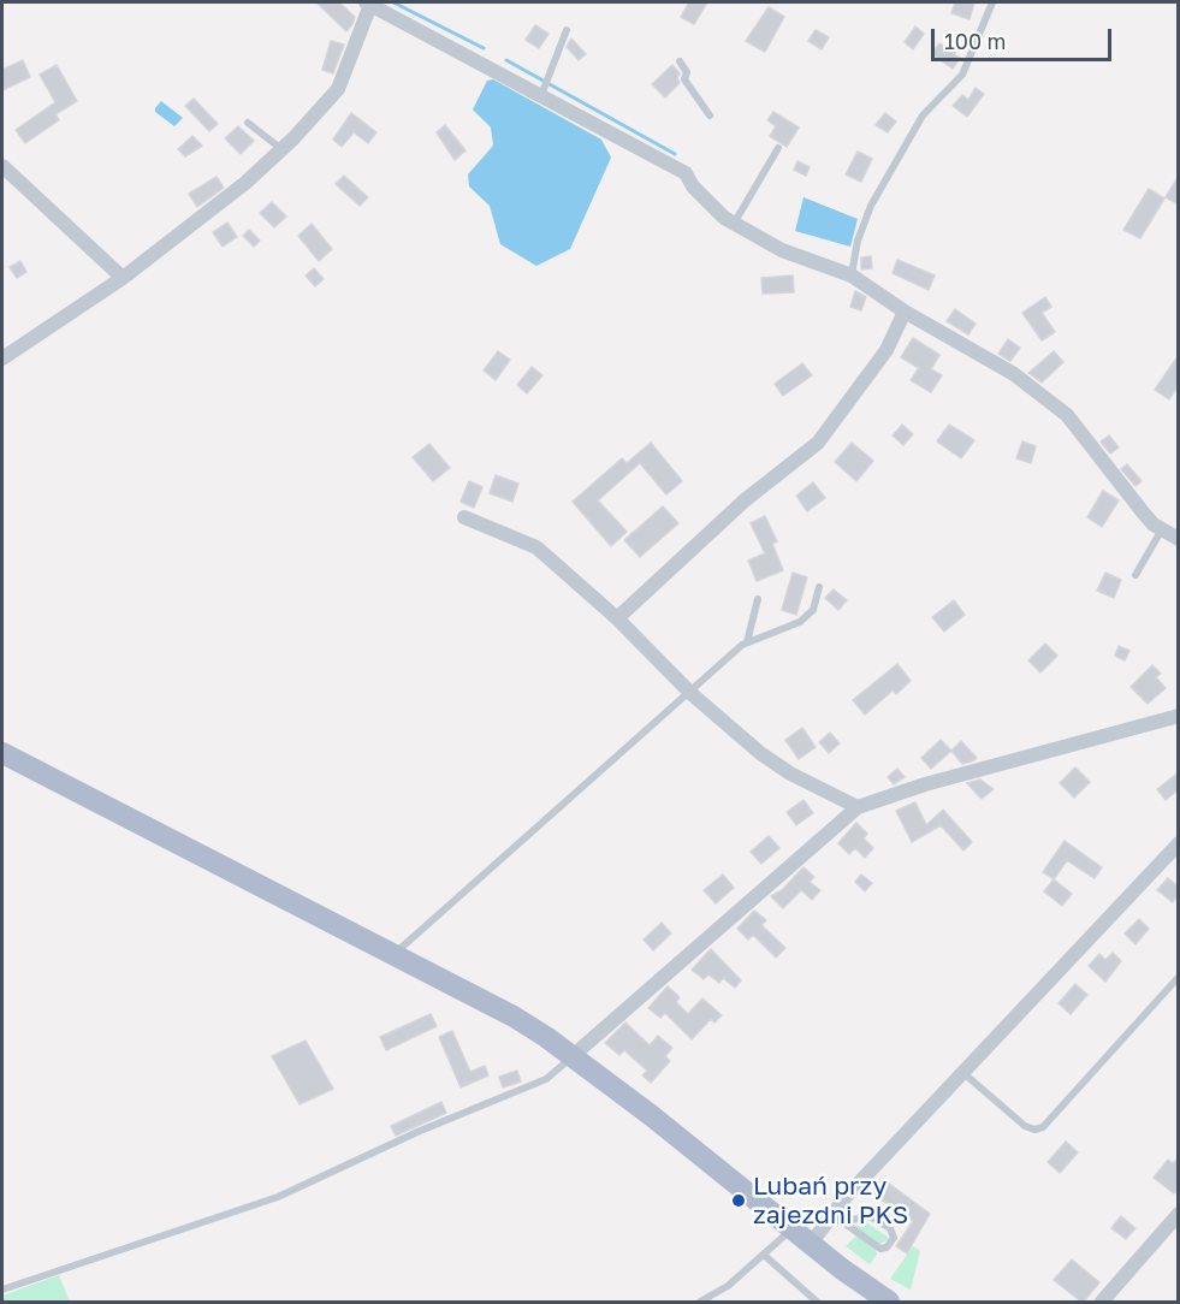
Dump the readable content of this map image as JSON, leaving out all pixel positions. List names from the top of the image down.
{
  "places": ["Lubań przy zajezdni PKS"],
  "scale_bar": "100 m"
}
